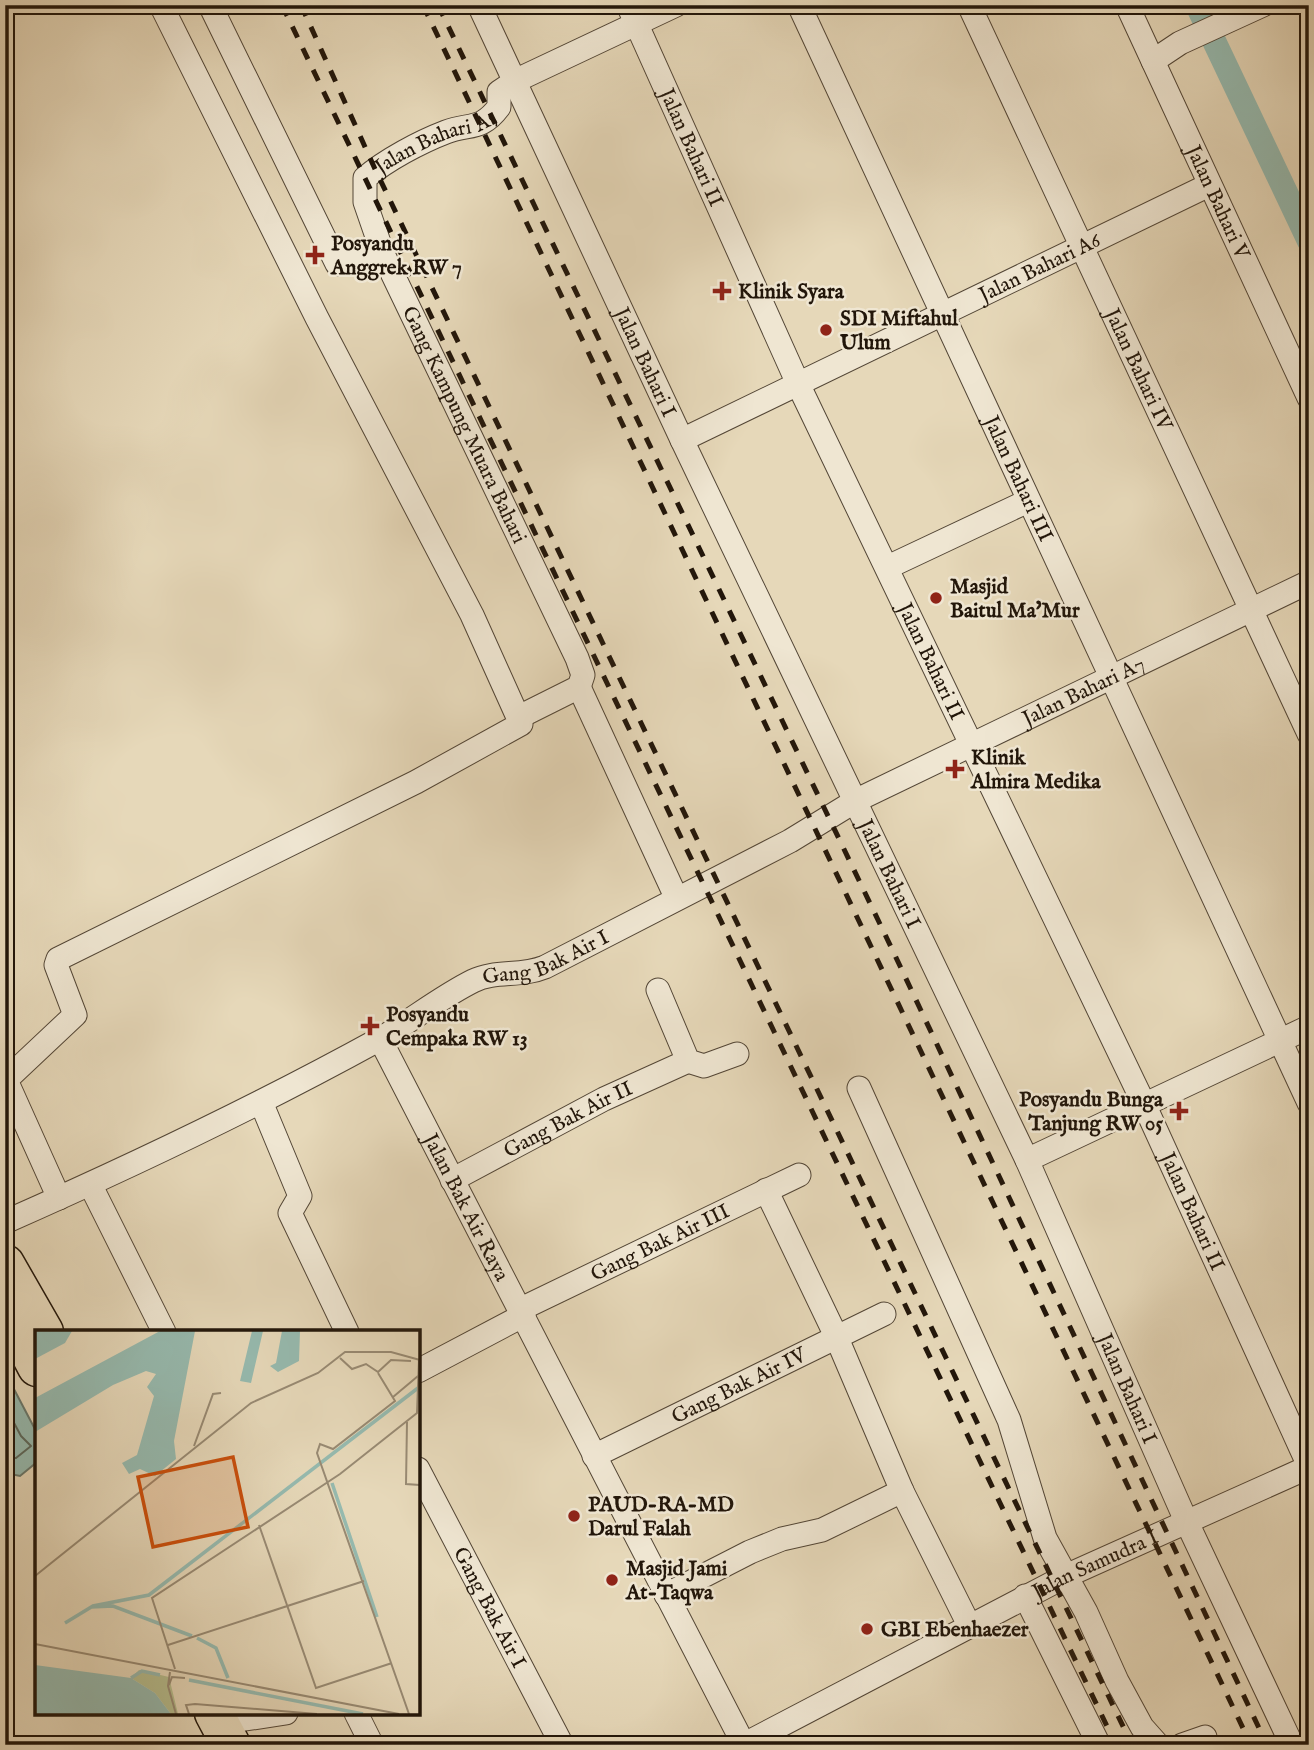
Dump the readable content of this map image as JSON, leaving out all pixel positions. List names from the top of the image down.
{
  "streets": {
    "street": [
      "Jalan Bahari A5",
      "Jalan Bahari II",
      "Jalan Bahari V",
      "Jalan Bahari A6",
      "Jalan Bahari I",
      "Jalan Bahari IV",
      "Gang Kampung Muara Bahari",
      "Jalan Bahari III",
      "Jalan Bahari A7",
      "Gang Bak Air I",
      "Gang Bak Air II",
      "Jalan Bak Air Raya",
      "Gang Bak Air III",
      "Gang Bak Air IV",
      "Jalan Samudra I"
    ]
  },
  "crossings": [
    ["Jalan Bahari A5", "Jalan Bahari I"],
    ["Jalan Bahari A5", "Gang Kampung Muara Bahari"],
    ["Jalan Bahari II", "Jalan Bahari A6"],
    ["Jalan Bahari II", "Jalan Bahari A7"],
    ["Jalan Bahari II", "Jalan Samudra I"],
    ["Jalan Bahari V", "Jalan Bahari A6"],
    ["Jalan Bahari A6", "Jalan Bahari I"],
    ["Jalan Bahari A6", "Jalan Bahari IV"],
    ["Jalan Bahari A6", "Jalan Bahari III"],
    ["Jalan Bahari I", "Jalan Bahari A7"],
    ["Jalan Bahari I", "Gang Bak Air I"],
    ["Jalan Bahari I", "Jalan Samudra I"],
    ["Jalan Bahari IV", "Jalan Bahari A7"],
    ["Gang Kampung Muara Bahari", "Gang Bak Air I"],
    ["Jalan Bahari III", "Jalan Bahari A7"],
    ["Jalan Bahari A7", "Gang Bak Air I"],
    ["Gang Bak Air I", "Jalan Bak Air Raya"],
    ["Gang Bak Air II", "Jalan Bak Air Raya"],
    ["Jalan Bak Air Raya", "Gang Bak Air III"],
    ["Jalan Bak Air Raya", "Gang Bak Air IV"],
    ["Jalan Bak Air Raya", "Jalan Samudra I"]
  ],
  "places": {
    "health": [
      "Posyandu Anggrek RW 7",
      "Klinik Syara",
      "Klinik Almira Medika",
      "Posyandu Cempaka RW 13",
      "Posyandu Bunga Tanjung RW 05"
    ],
    "other": [
      "SDI Miftahul Ulum",
      "Masjid Baitul Ma'Mur",
      "PAUD-RA-MD Darul Falah",
      "Masjid Jami At-Taqwa",
      "GBI Ebenhaezer"
    ]
  }
}
